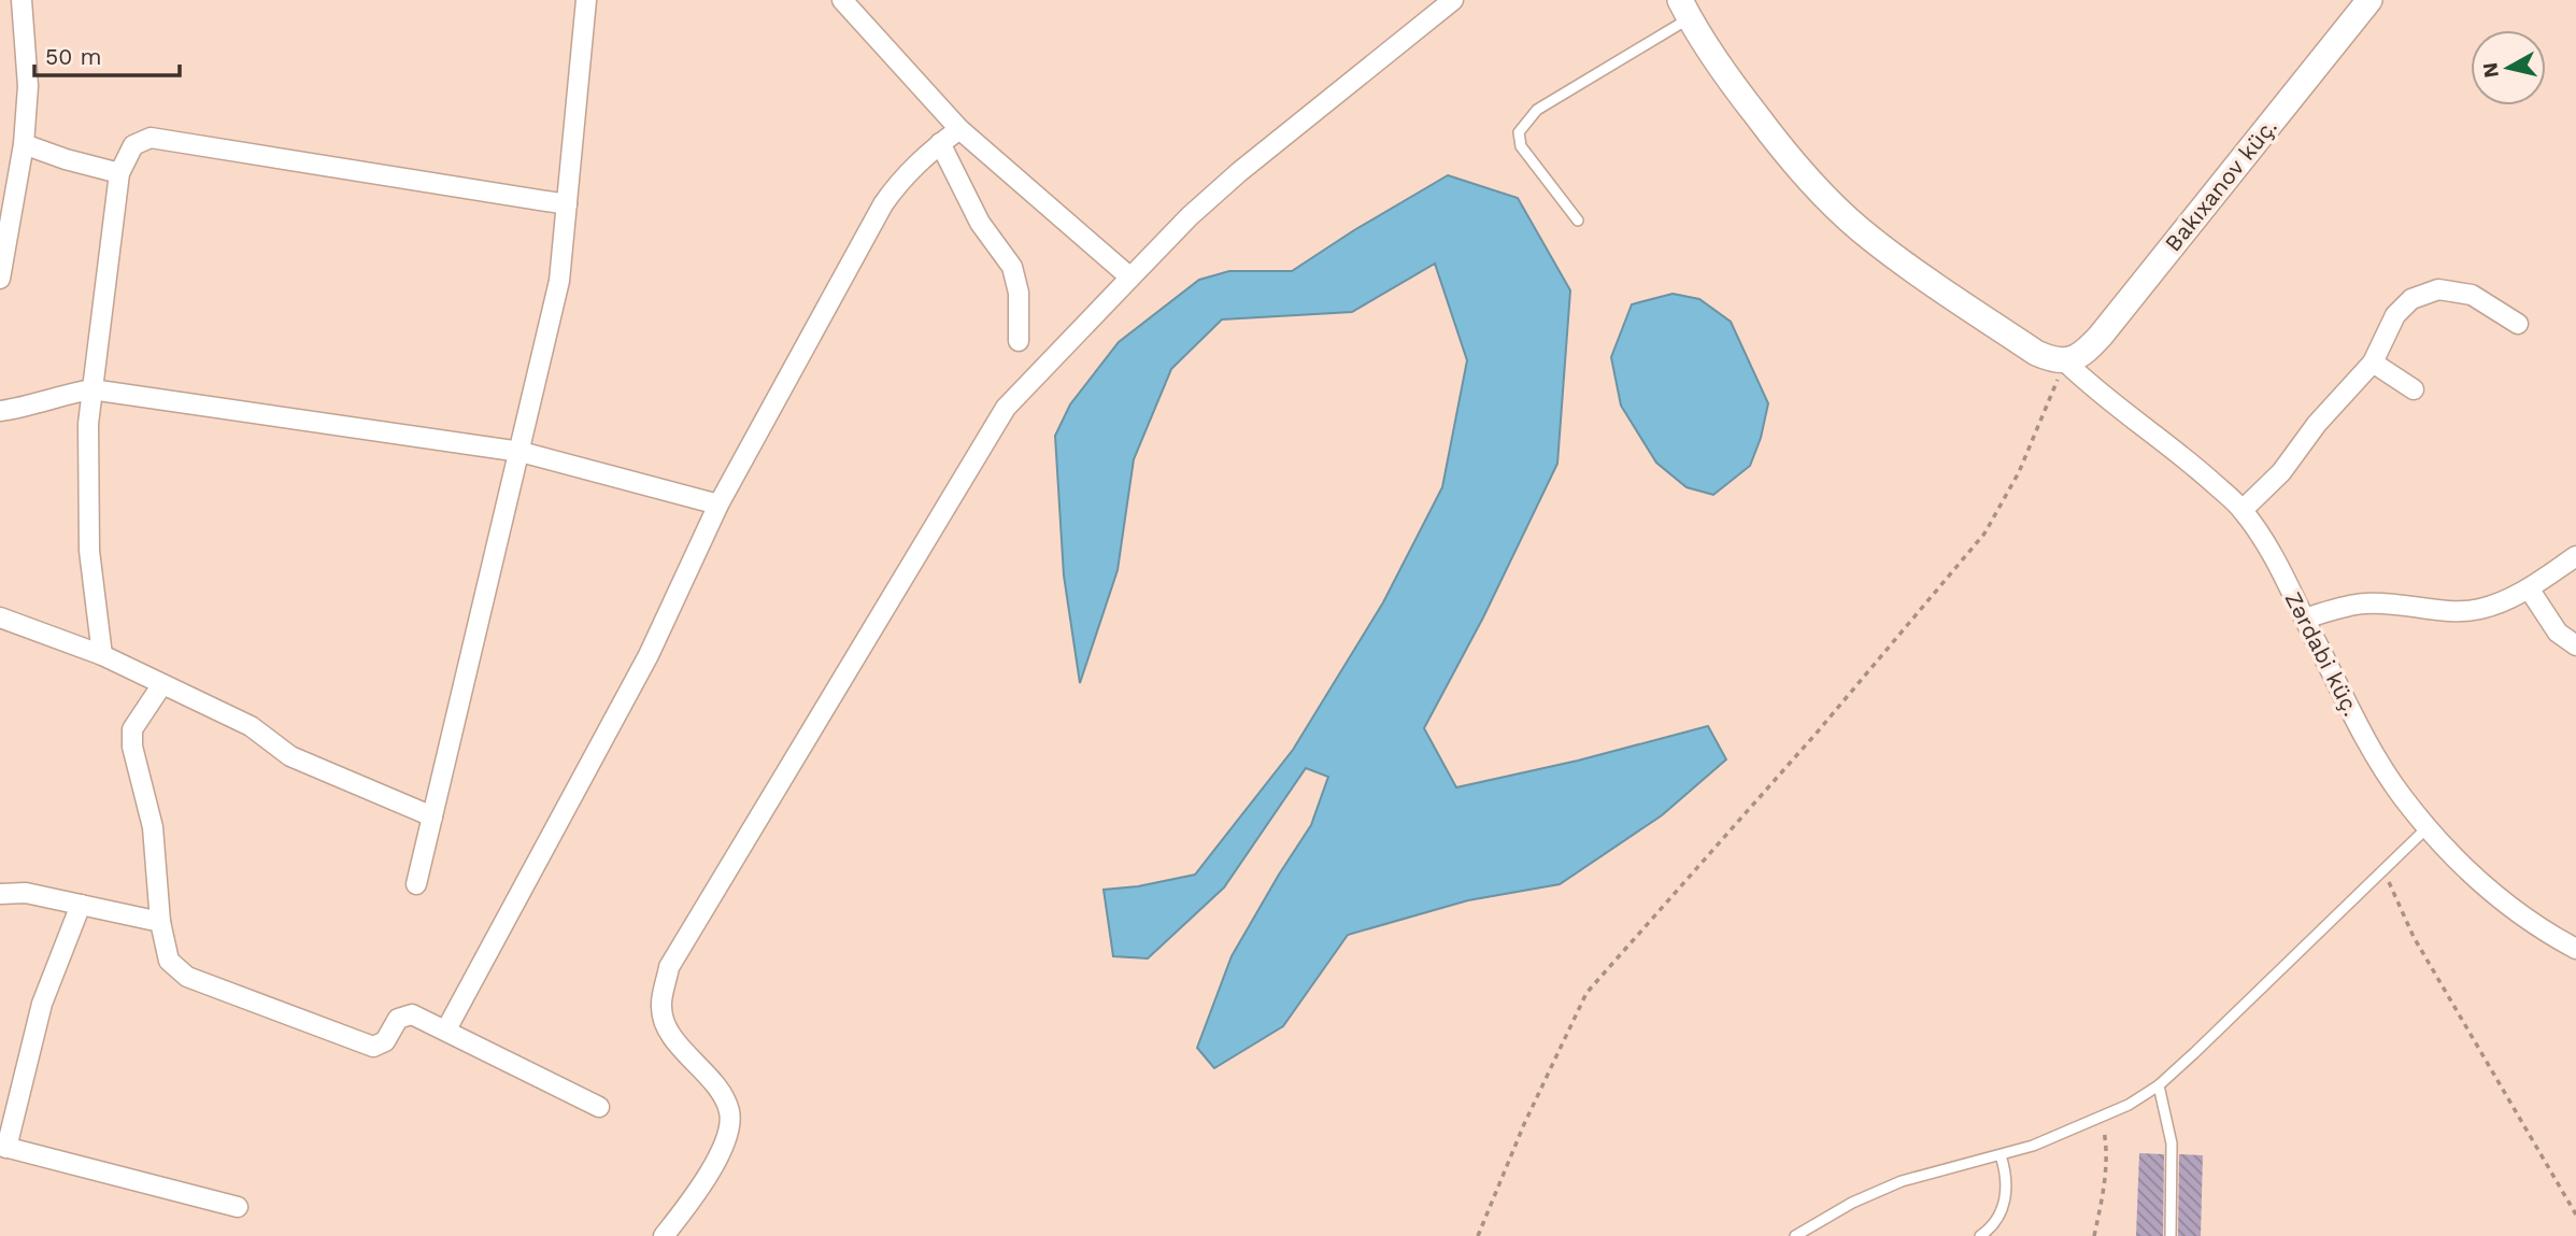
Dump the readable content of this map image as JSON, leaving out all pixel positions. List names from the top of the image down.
{
  "streets": {
    "street": ["Bakıxanov küç.", "Zərdabi küç."]
  },
  "crossings": [
    ["Bakıxanov küç.", "Zərdabi küç."]
  ],
  "scale_bar": "50 m",
  "north": "left"
}
